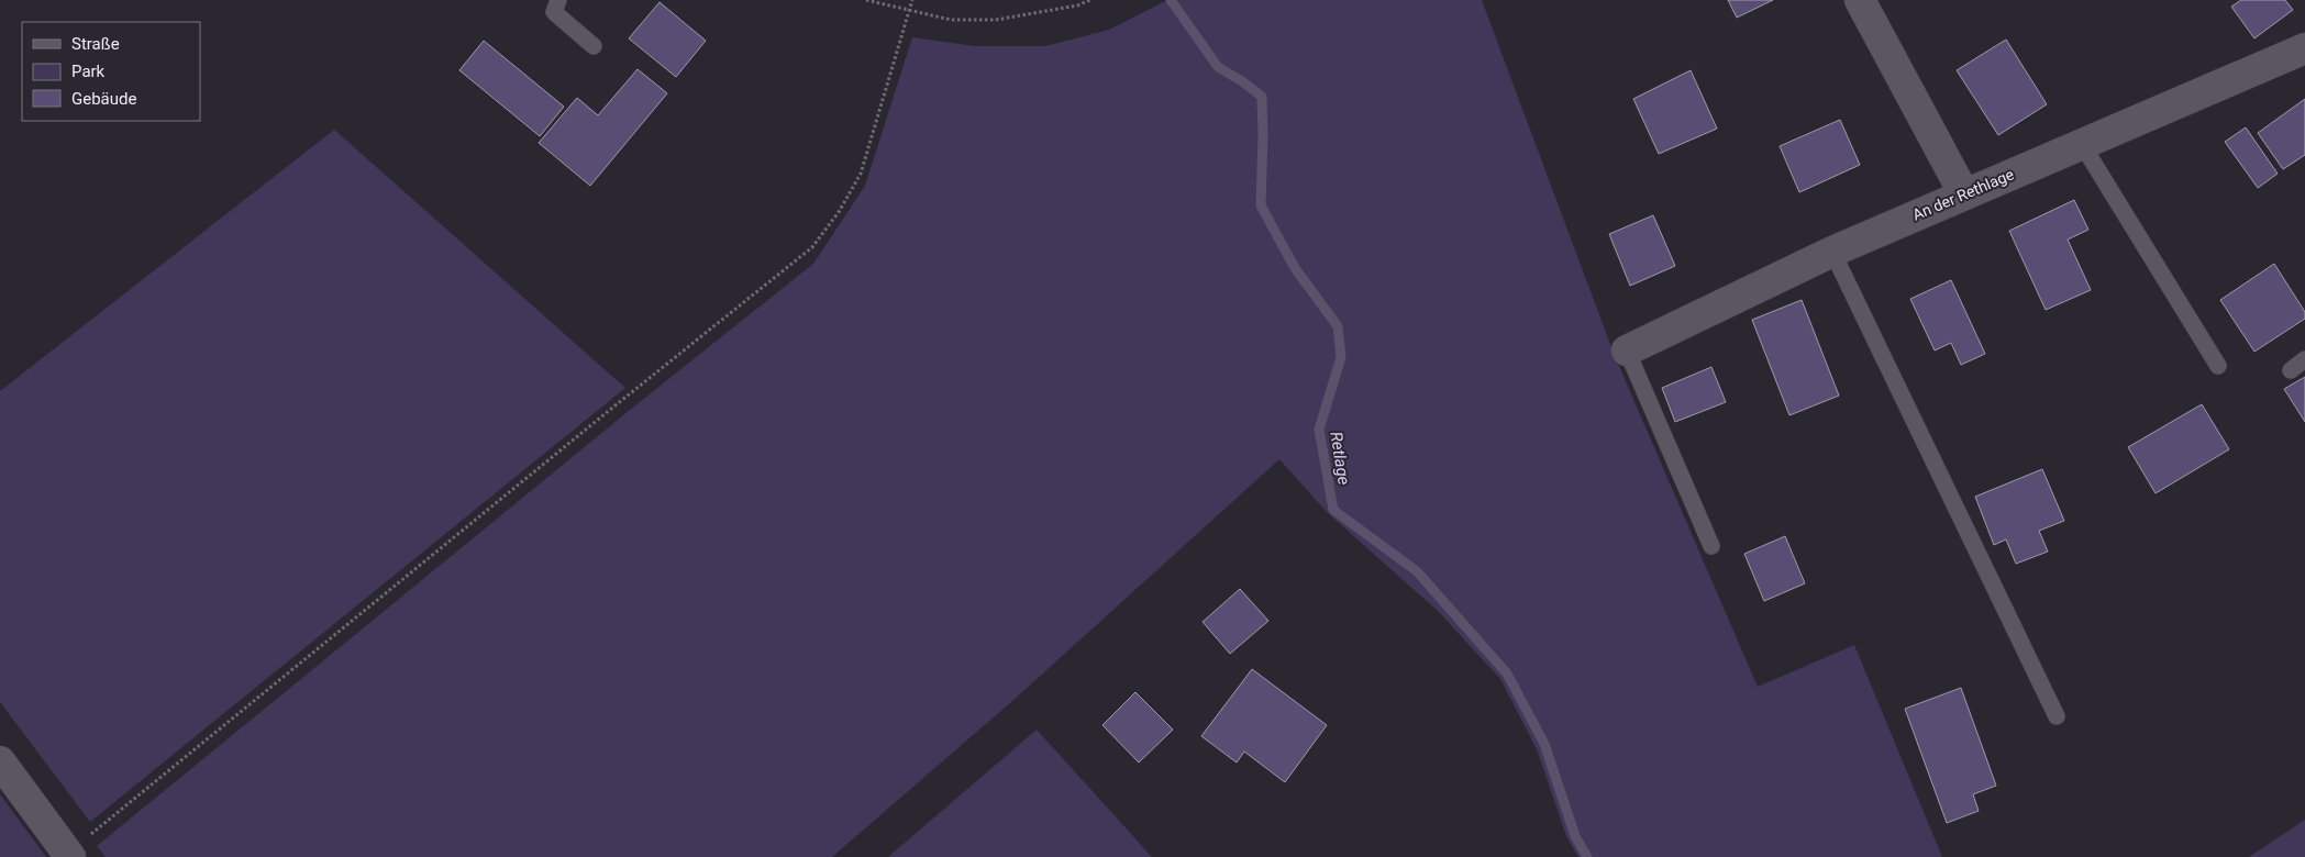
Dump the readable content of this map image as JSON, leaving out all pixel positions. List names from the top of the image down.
{
  "streets": {
    "street": ["An der Rethlage"]
  },
  "water": ["Retlage"],
  "legend": ["Straße", "Park", "Gebäude"]
}
